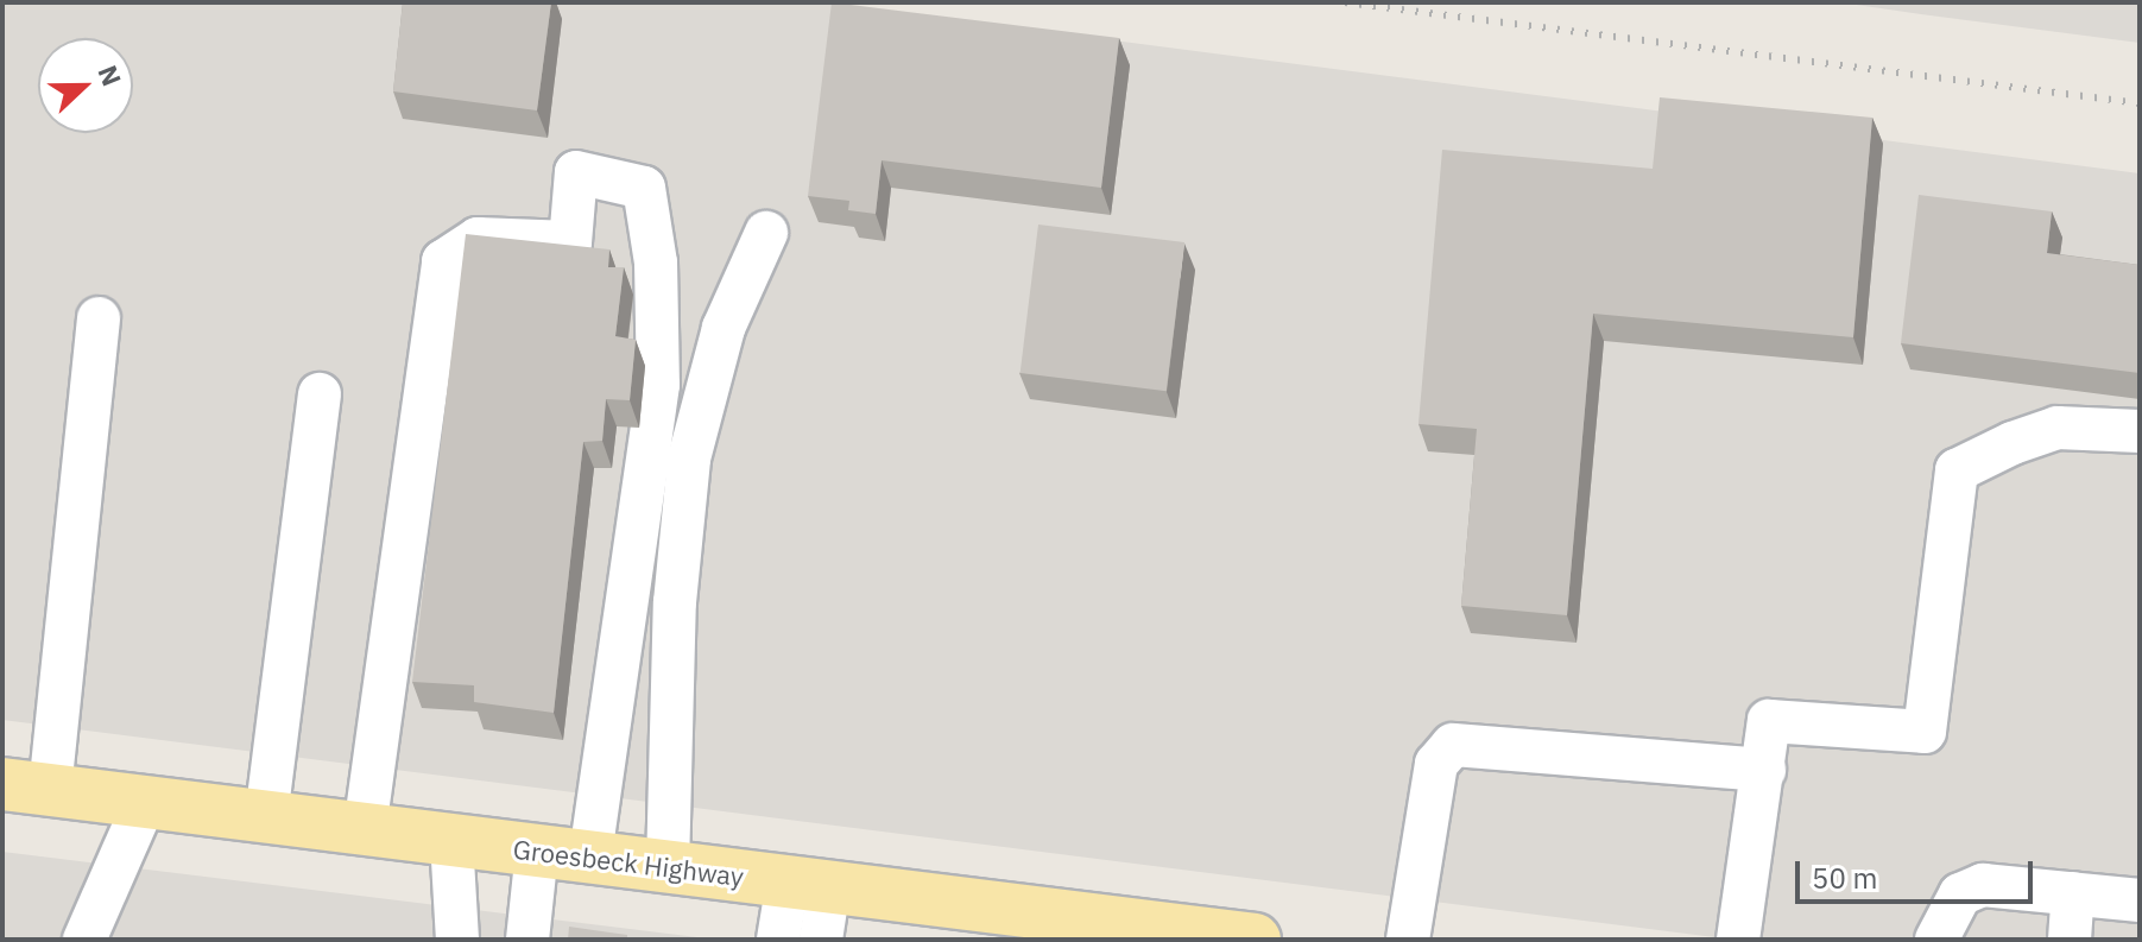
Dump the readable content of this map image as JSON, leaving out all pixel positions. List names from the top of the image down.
{
  "streets": {
    "main road": ["Groesbeck Highway"]
  },
  "scale_bar": "50 m",
  "north": "right"
}
